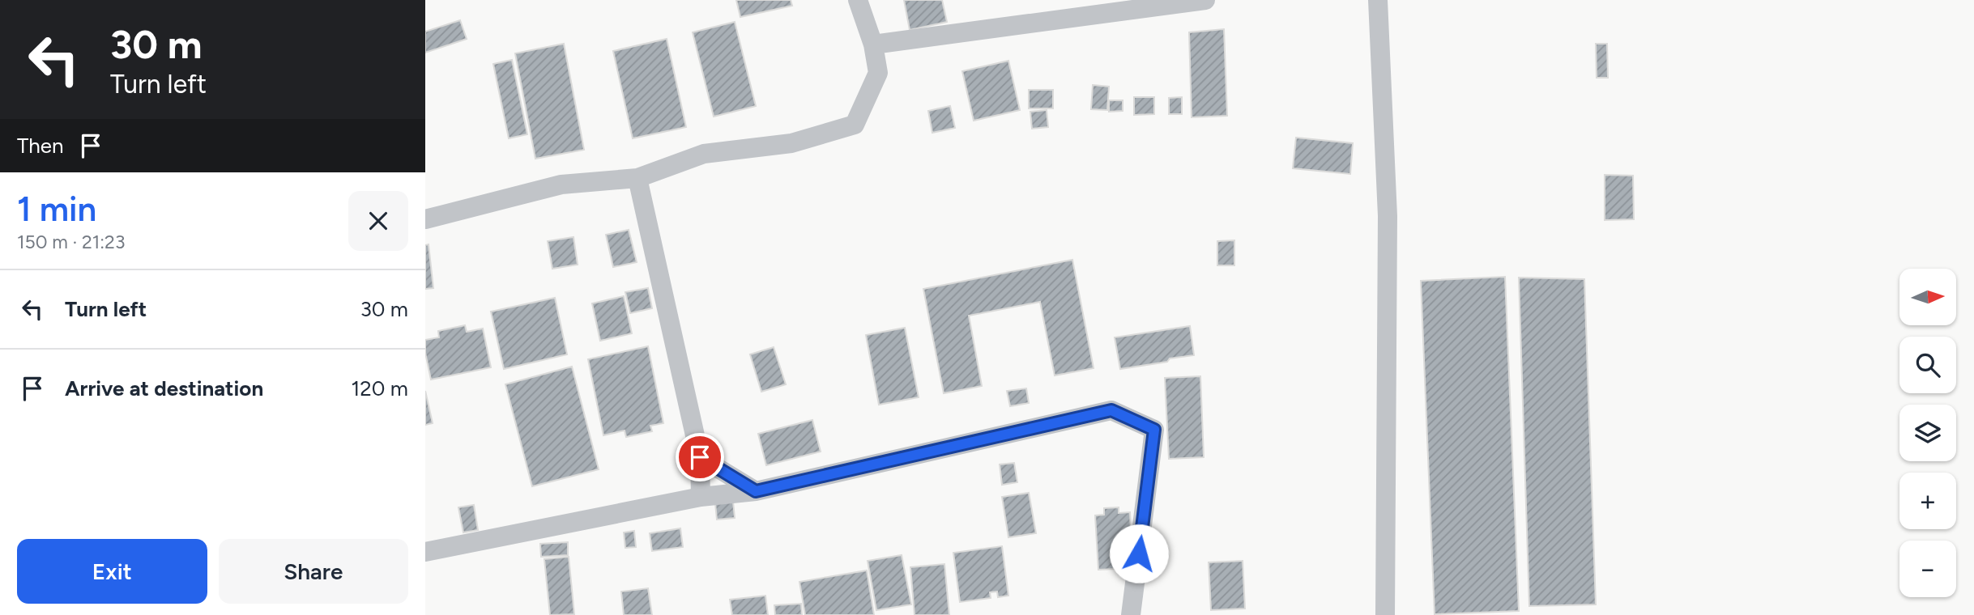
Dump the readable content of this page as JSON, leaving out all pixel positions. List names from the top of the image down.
{
  "north": "right",
  "page": {
    "turn": ["30 m", "Turn left"],
    "then": "Then",
    "heading": ["1 min", "150 m · 21:23"],
    "list": [
      {
        "name": "Turn left",
        "value": "30 m"
      },
      {
        "name": "Arrive at destination",
        "value": "120 m"
      }
    ],
    "map_buttons": ["+", "−"],
    "buttons": ["Exit", "Share"]
  }
}
